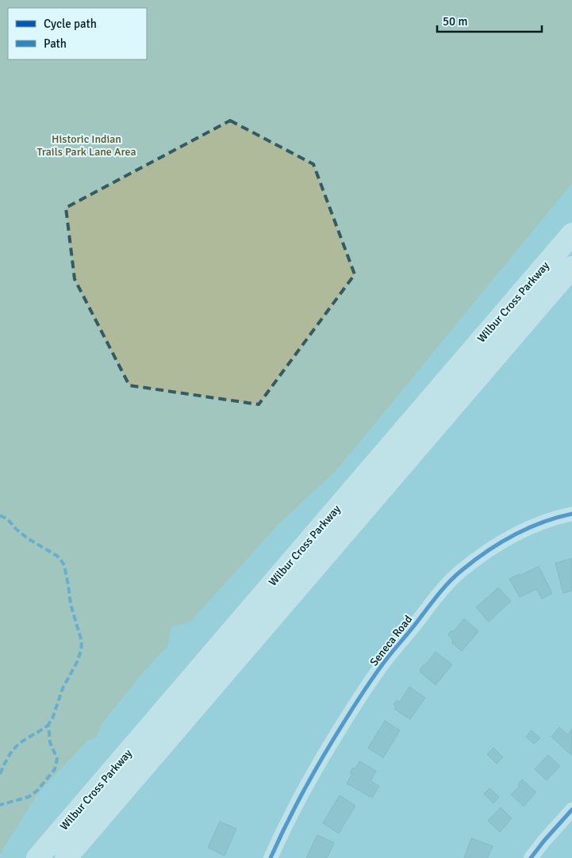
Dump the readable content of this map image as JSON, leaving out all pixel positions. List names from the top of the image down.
{
  "streets": {
    "highway": ["Wilbur Cross Parkway"],
    "street": ["Seneca Road"]
  },
  "parks": ["Historic Indian Trails Park Lane Area"],
  "legend": ["Cycle path", "Path"],
  "scale_bar": "50 m"
}
